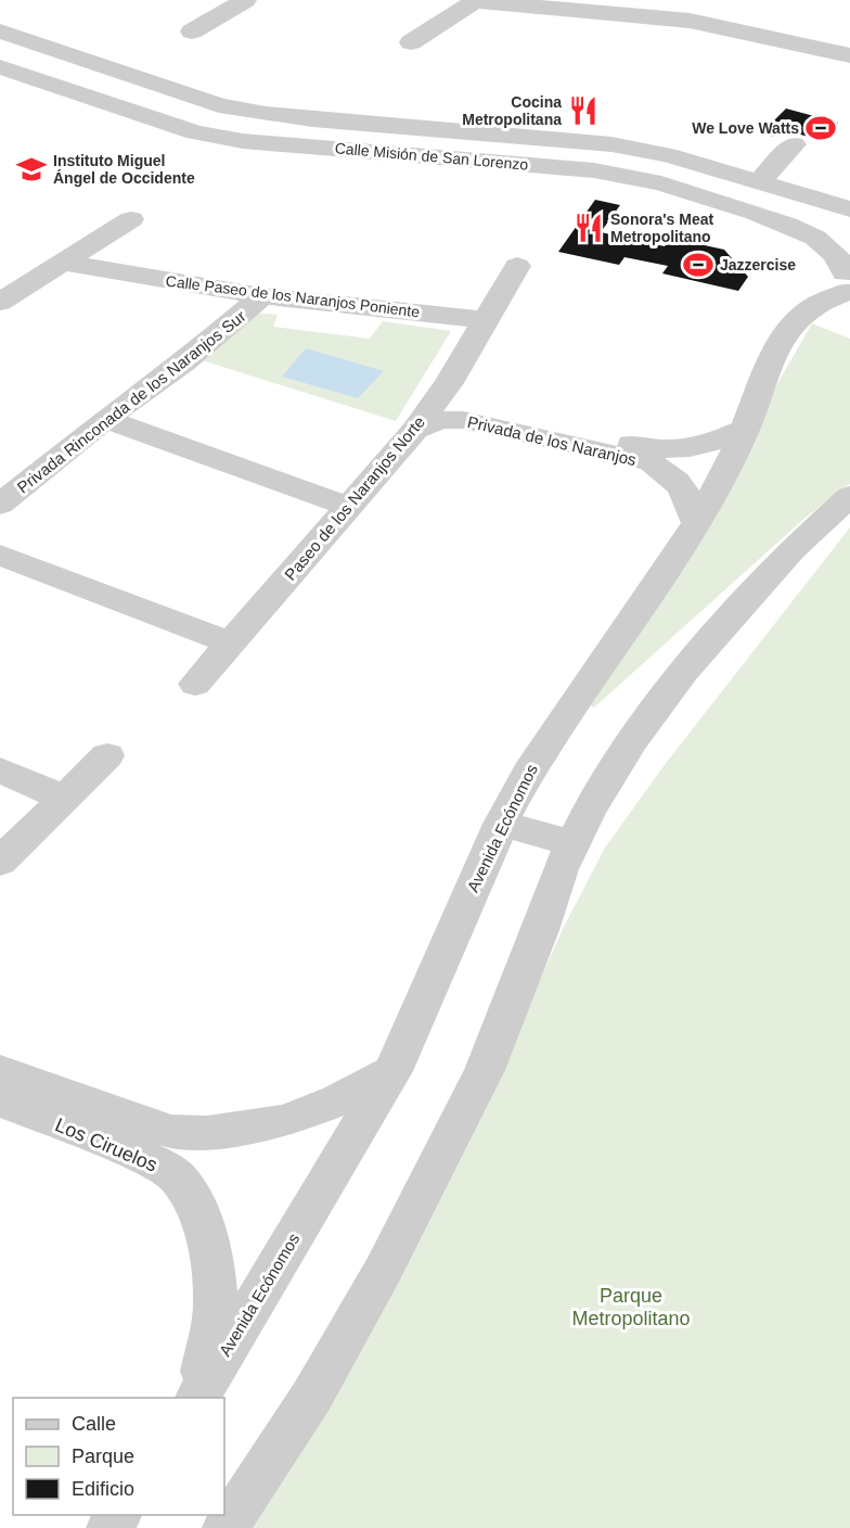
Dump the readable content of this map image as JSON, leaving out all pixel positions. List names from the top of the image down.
{
  "streets": {
    "street": [
      "Calle Misión de San Lorenzo",
      "Calle Paseo de los Naranjos Poniente",
      "Privada Rinconada de los Naranjos Sur",
      "Privada de los Naranjos",
      "Paseo de los Naranjos Norte",
      "Avenida Ecónomos",
      "Los Ciruelos"
    ]
  },
  "crossings": [
    ["Calle Misión de San Lorenzo", "Avenida Ecónomos"],
    ["Calle Paseo de los Naranjos Poniente", "Privada Rinconada de los Naranjos Sur"],
    ["Calle Paseo de los Naranjos Poniente", "Paseo de los Naranjos Norte"],
    ["Privada de los Naranjos", "Paseo de los Naranjos Norte"],
    ["Privada de los Naranjos", "Avenida Ecónomos"],
    ["Avenida Ecónomos", "Los Ciruelos"]
  ],
  "parks": ["Parque Metropolitano"],
  "places": {
    "restaurant": ["Cocina Metropolitana", "Sonora's Meat Metropolitano"],
    "sports": ["We Love Watts", "Jazzercise"],
    "school or university": ["Instituto Miguel Ángel de Occidente"]
  },
  "legend": ["Calle", "Parque", "Edificio"]
}
